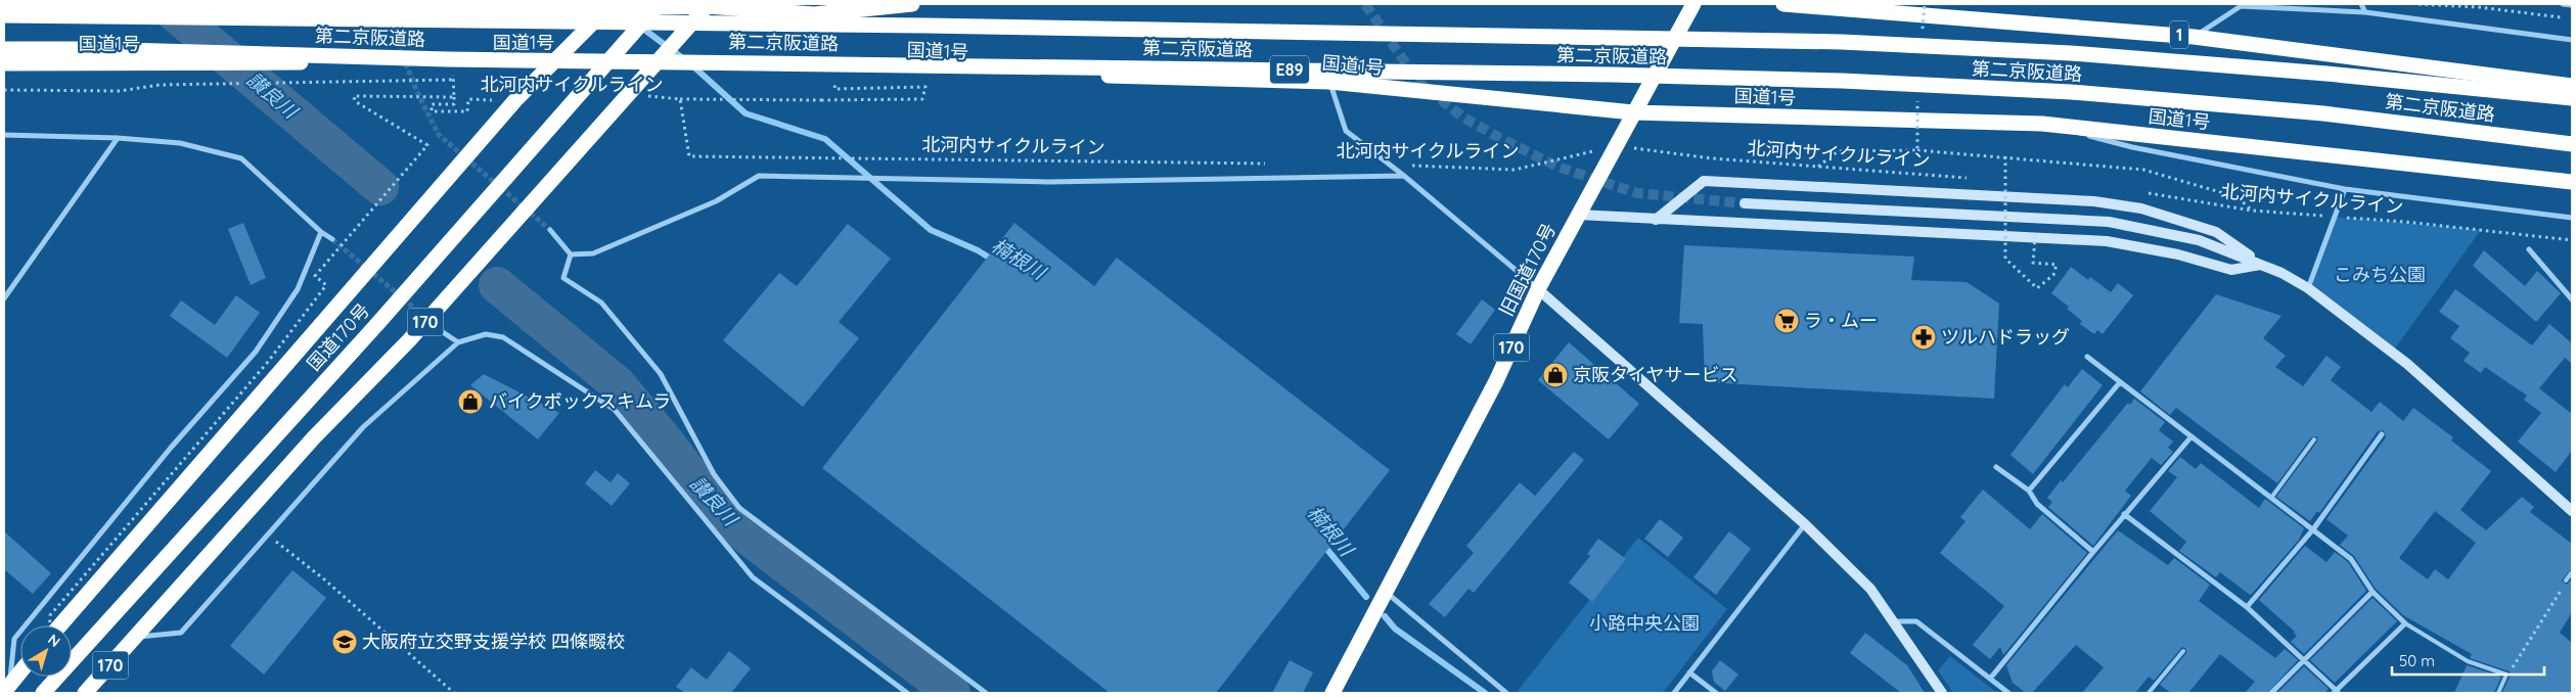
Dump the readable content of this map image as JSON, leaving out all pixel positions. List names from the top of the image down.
{
  "streets": {
    "highway": [
      "1",
      "第二京阪道路",
      "国道1号",
      "E89",
      "旧国道170号",
      "170",
      "国道170号"
    ],
    "path": ["北河内サイクルライン"]
  },
  "crossings": [
    ["国道1号", "旧国道170号"],
    ["国道1号", "170"],
    ["北河内サイクルライン", "旧国道170号"],
    ["北河内サイクルライン", "170"]
  ],
  "water": ["讃良川", "楠根川"],
  "parks": ["こみち公園", "小路中央公園"],
  "places": {
    "supermarket": ["ラ・ムー"],
    "pharmacy": ["ツルハドラッグ"],
    "shop": ["京阪タイヤサービス", "バイクボックスキムラ"],
    "school or university": ["大阪府立交野支援学校 四條畷校"]
  },
  "scale_bar": "50 m",
  "north": "top right"
}
